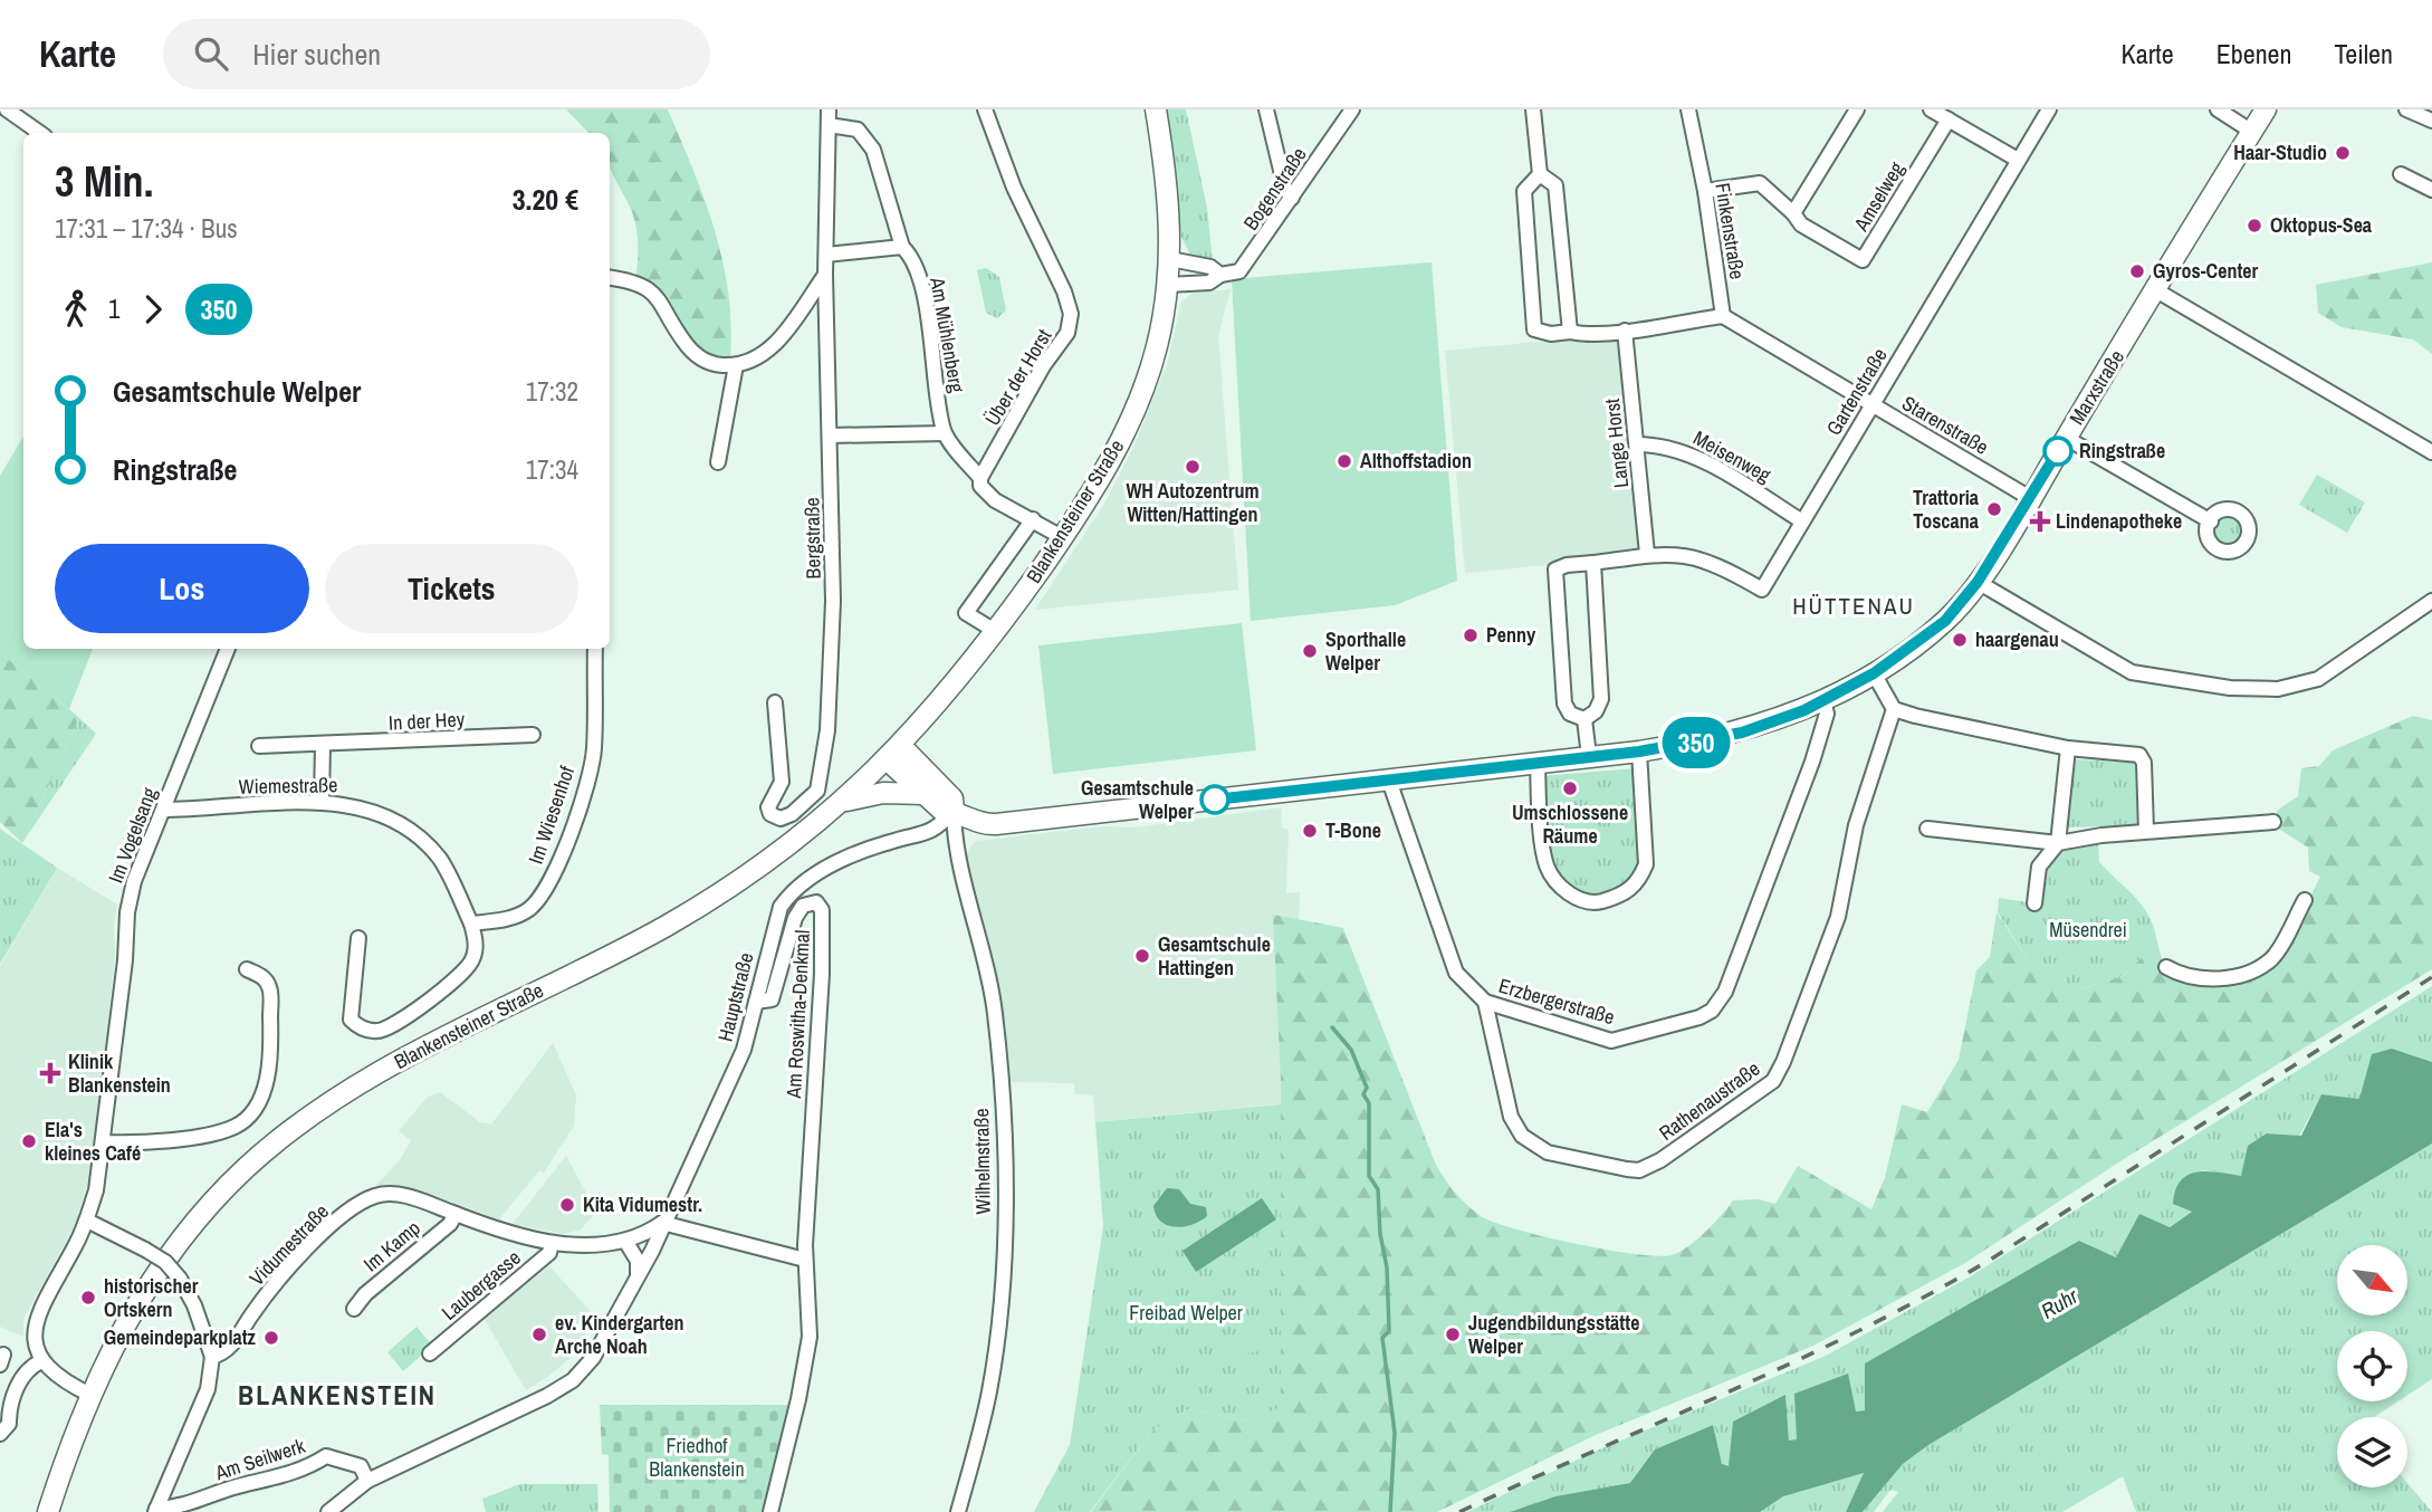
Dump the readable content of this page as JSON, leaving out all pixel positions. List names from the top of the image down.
{
  "streets": {
    "main road": ["Marxstraße", "Blankensteiner Straße"],
    "street": [
      "Bogenstraße",
      "Amselweg",
      "Finkenstraße",
      "Am Mühlenberg",
      "Über der Horst",
      "Gartenstraße",
      "Starenstraße",
      "Lange Horst",
      "Meisenweg",
      "Bergstraße",
      "In der Hey",
      "Wiemestraße",
      "Im Wiesenhof",
      "Im Vogelsang",
      "Hauptstraße",
      "Erzbergerstraße",
      "Am Roswitha-Denkmal",
      "Rathenaustraße",
      "Wilhelmstraße",
      "Vidumestraße",
      "Im Kamp",
      "Laubergasse",
      "Am Seilwerk"
    ]
  },
  "crossings": [
    ["Bogenstraße", "Blankensteiner Straße"],
    ["Amselweg", "Finkenstraße"],
    ["Finkenstraße", "Starenstraße"],
    ["Am Mühlenberg", "Über der Horst"],
    ["Am Mühlenberg", "Bergstraße"],
    ["Marxstraße", "Starenstraße"],
    ["Marxstraße", "Blankensteiner Straße"],
    ["Marxstraße", "Hauptstraße"],
    ["Marxstraße", "Erzbergerstraße"],
    ["Marxstraße", "Wilhelmstraße"],
    ["Gartenstraße", "Starenstraße"],
    ["Gartenstraße", "Lange Horst"],
    ["Gartenstraße", "Meisenweg"],
    ["Lange Horst", "Meisenweg"],
    ["Wiemestraße", "Im Wiesenhof"],
    ["Wiemestraße", "Im Vogelsang"],
    ["Hauptstraße", "Am Roswitha-Denkmal"],
    ["Hauptstraße", "Wilhelmstraße"],
    ["Hauptstraße", "Vidumestraße"],
    ["Hauptstraße", "Am Seilwerk"],
    ["Erzbergerstraße", "Rathenaustraße"],
    ["Vidumestraße", "Im Kamp"],
    ["Vidumestraße", "Laubergasse"]
  ],
  "districts": ["HÜTTENAU", "BLANKENSTEIN"],
  "water": ["Ruhr"],
  "parks": ["Müsendrei", "Freibad Welper", "Friedhof Blankenstein"],
  "places": {
    "other": [
      "Haar-Studio",
      "Oktopus-Sea",
      "Gyros-Center",
      "Ringstraße",
      "Althoffstadion",
      "WH Autozentrum Witten/Hattingen",
      "Trattoria Toscana",
      "Penny",
      "haargenau",
      "Sporthalle Welper",
      "Umschlossene Räume",
      "Gesamtschule Welper",
      "T-Bone",
      "Gesamtschule Hattingen",
      "Ela's kleines Café",
      "Kita Vidumestr.",
      "historischer Ortskern",
      "ev. Kindergarten Arche Noah",
      "Jugendbildungsstätte Welper",
      "Gemeindeparkplatz"
    ],
    "health": ["Lindenapotheke", "Klinik Blankenstein"]
  },
  "lines": ["bus line 350"],
  "north": "bottom right",
  "page": {
    "header": "Karte",
    "search": "Hier suchen",
    "nav": ["Karte", "Ebenen", "Teilen"],
    "on_map": "350",
    "heading": ["3 Min.", "17:31 – 17:34 · Bus", "3.20 €"],
    "legs": ["1", "350"],
    "list": [
      {
        "name": "Gesamtschule Welper",
        "value": "17:32"
      },
      {
        "name": "Ringstraße",
        "value": "17:34"
      }
    ],
    "buttons": ["Los", "Tickets"]
  }
}
